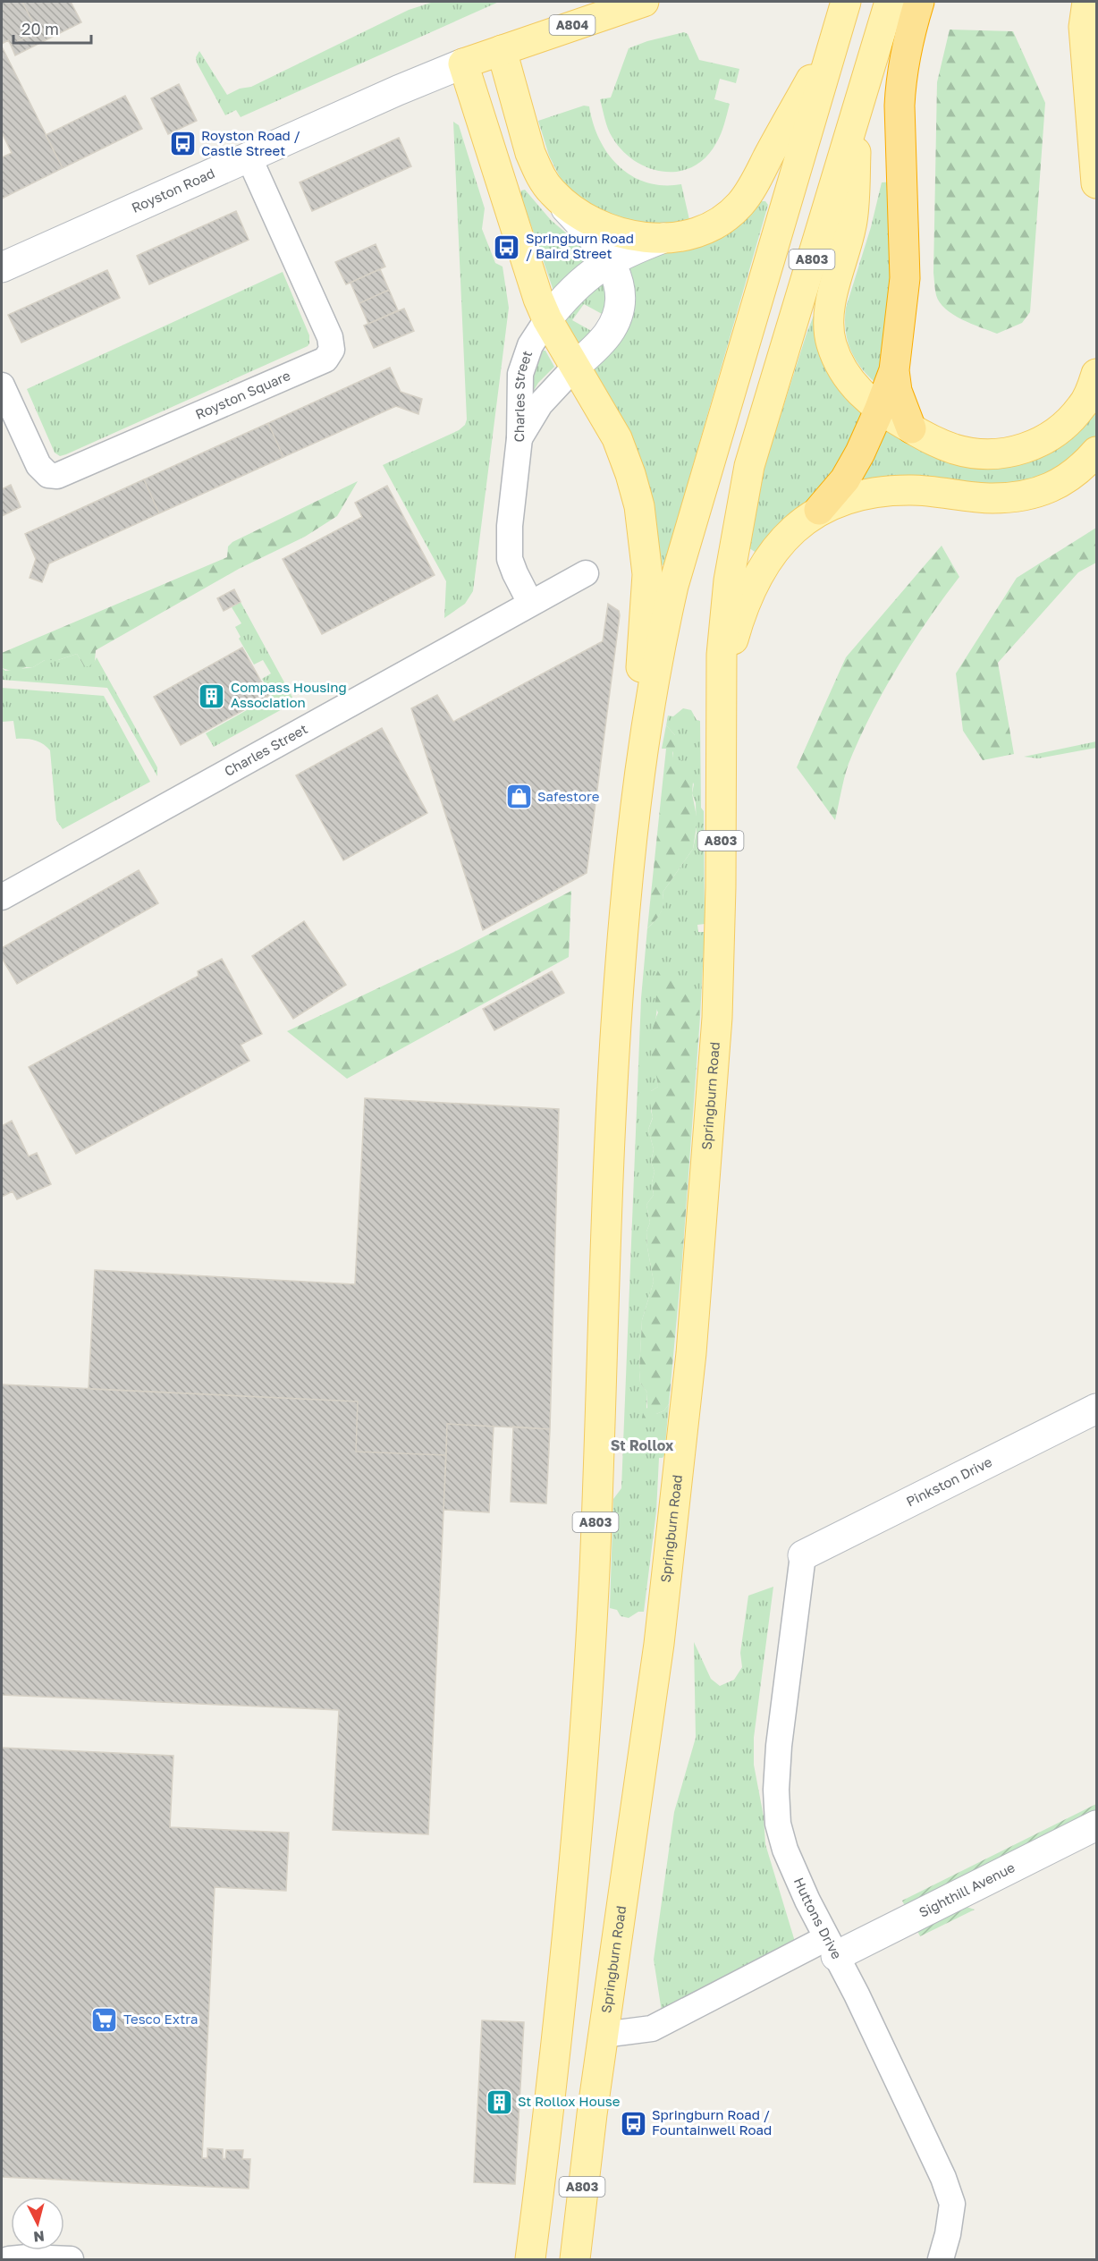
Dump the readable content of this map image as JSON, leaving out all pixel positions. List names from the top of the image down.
{
  "streets": {
    "main road": ["A804", "A803", "Springburn Road"],
    "street": [
      "Royston Road",
      "Royston Square",
      "Charles Street",
      "Pinkston Drive",
      "Sighthill Avenue",
      "Huttons Drive"
    ]
  },
  "crossings": [
    ["Royston Road", "Royston Square"],
    ["A803", "Springburn Road"],
    ["Springburn Road", "Sighthill Avenue"],
    ["Pinkston Drive", "Huttons Drive"],
    ["Sighthill Avenue", "Huttons Drive"]
  ],
  "districts": ["St Rollox"],
  "places": {
    "bus stop": ["Royston Road / Castle Street", "Springburn Road / Baird Street", "Springburn Road / Fountainwell Road"],
    "building": ["Compass Housing Association", "St Rollox House"],
    "shop": ["Safestore"],
    "supermarket": ["Tesco Extra"]
  },
  "scale_bar": "20 m",
  "north": "bottom"
}
